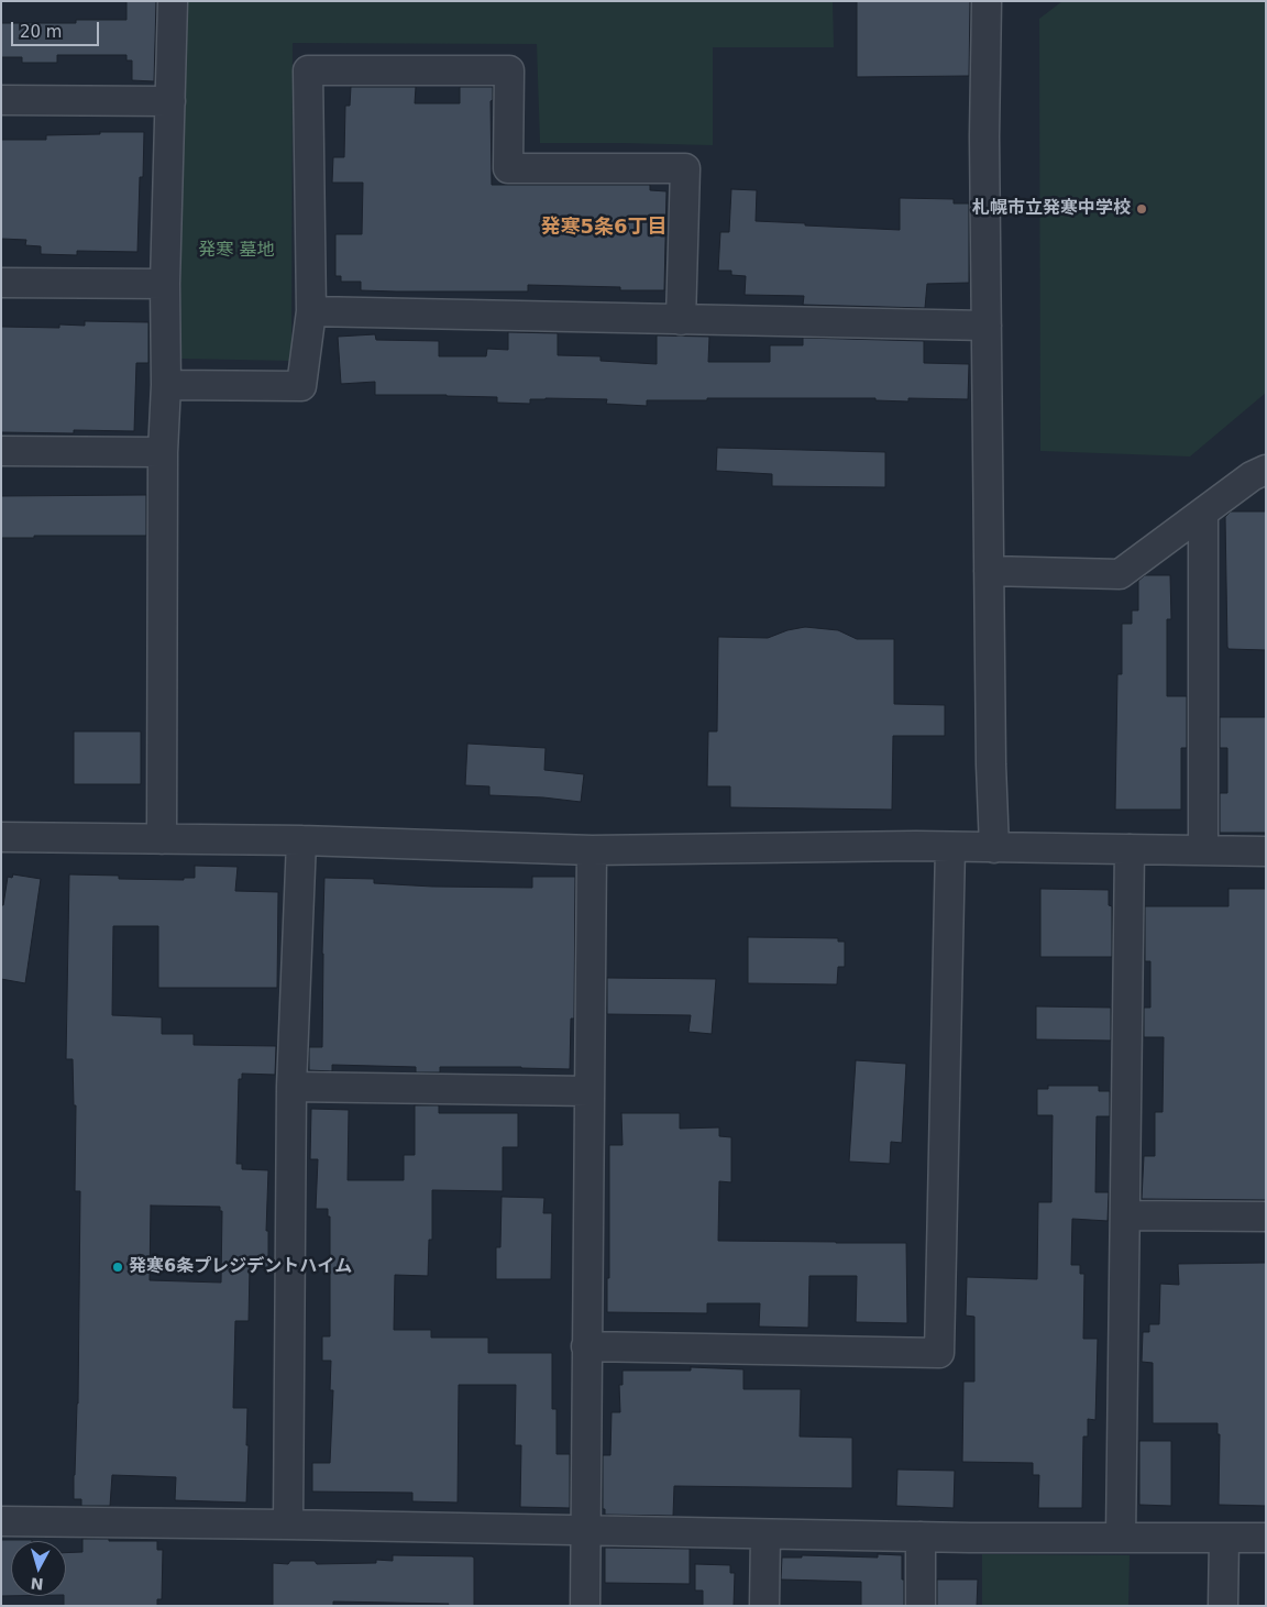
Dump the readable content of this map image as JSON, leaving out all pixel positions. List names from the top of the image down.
{
  "districts": ["発寒5条6丁目"],
  "parks": ["発寒 墓地"],
  "places": ["札幌市立発寒中学校", "発寒6条プレジデントハイム"],
  "scale_bar": "20 m",
  "north": "bottom"
}
